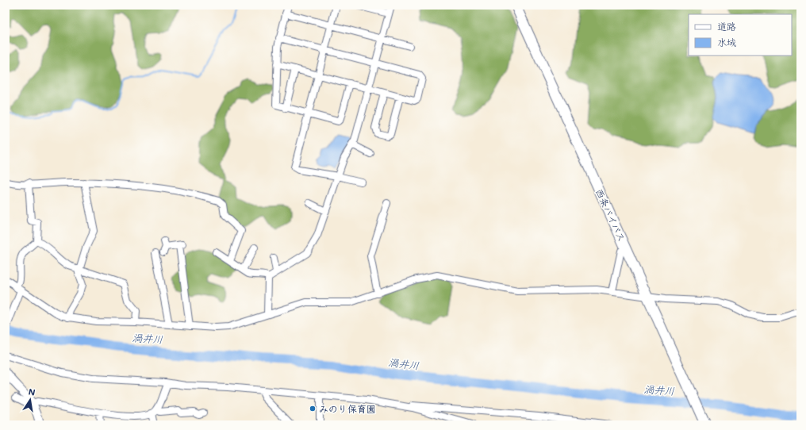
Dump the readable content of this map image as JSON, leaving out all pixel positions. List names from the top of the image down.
{
  "streets": {
    "highway": ["西条バイパス"]
  },
  "water": ["渦井川"],
  "places": ["みのり保育園"],
  "legend": ["道路", "水域"],
  "north": "top"
}
